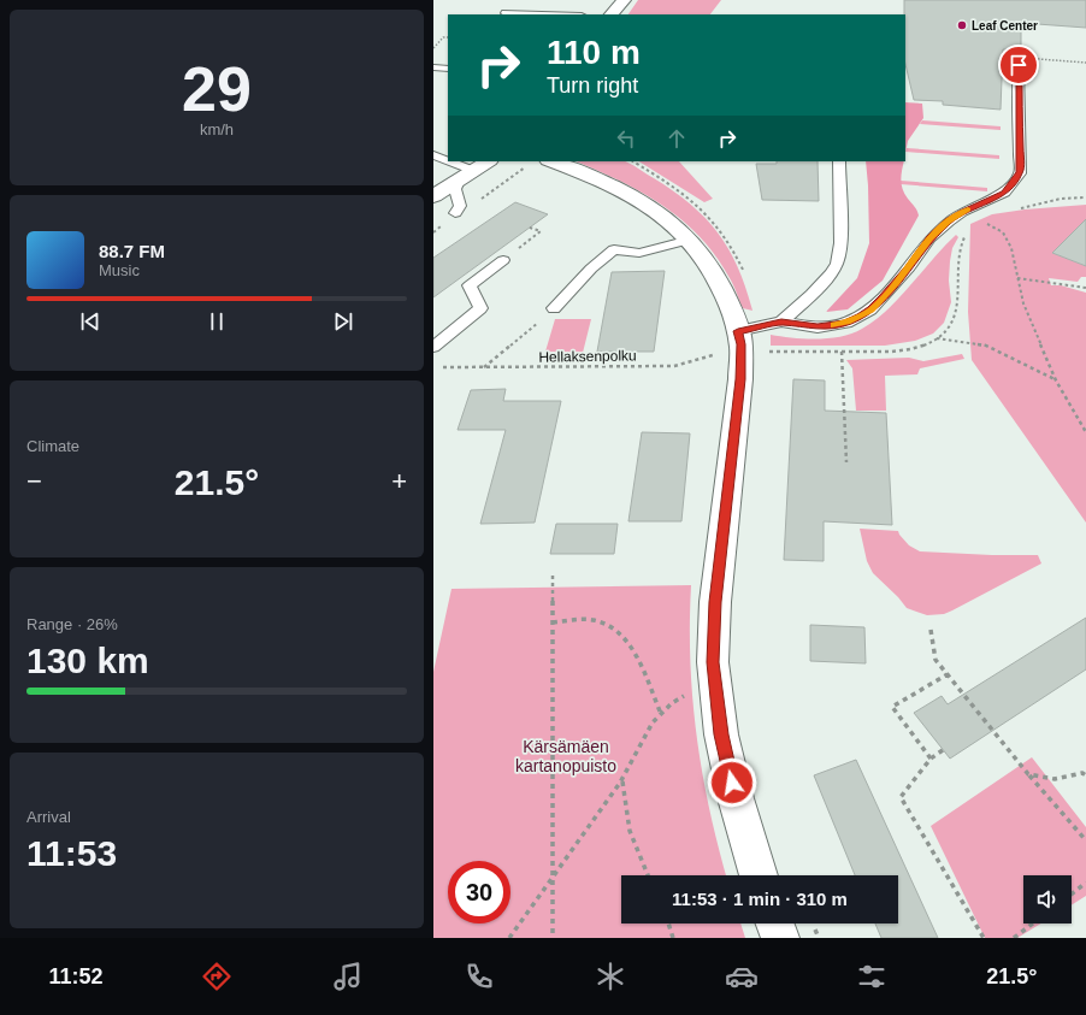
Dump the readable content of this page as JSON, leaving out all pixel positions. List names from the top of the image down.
{
  "streets": {
    "path": ["Hellaksenpolku"]
  },
  "parks": ["Kärsämäen kartanopuisto"],
  "places": ["Leaf Center"],
  "page": {
    "tile": [
      ["29", "km/h"],
      "Climate",
      ["Range · 26%", "130 km"],
      ["Arrival", "11:53"]
    ],
    "turn": ["110 m", "Turn right"],
    "song": ["88.7 FM", "Music"],
    "heat": ["−", "21.5°", "+"],
    "limit": "30",
    "trip": "11:53 · 1 min · 310 m",
    "tabs": ["11:52", "21.5°"]
  }
}
